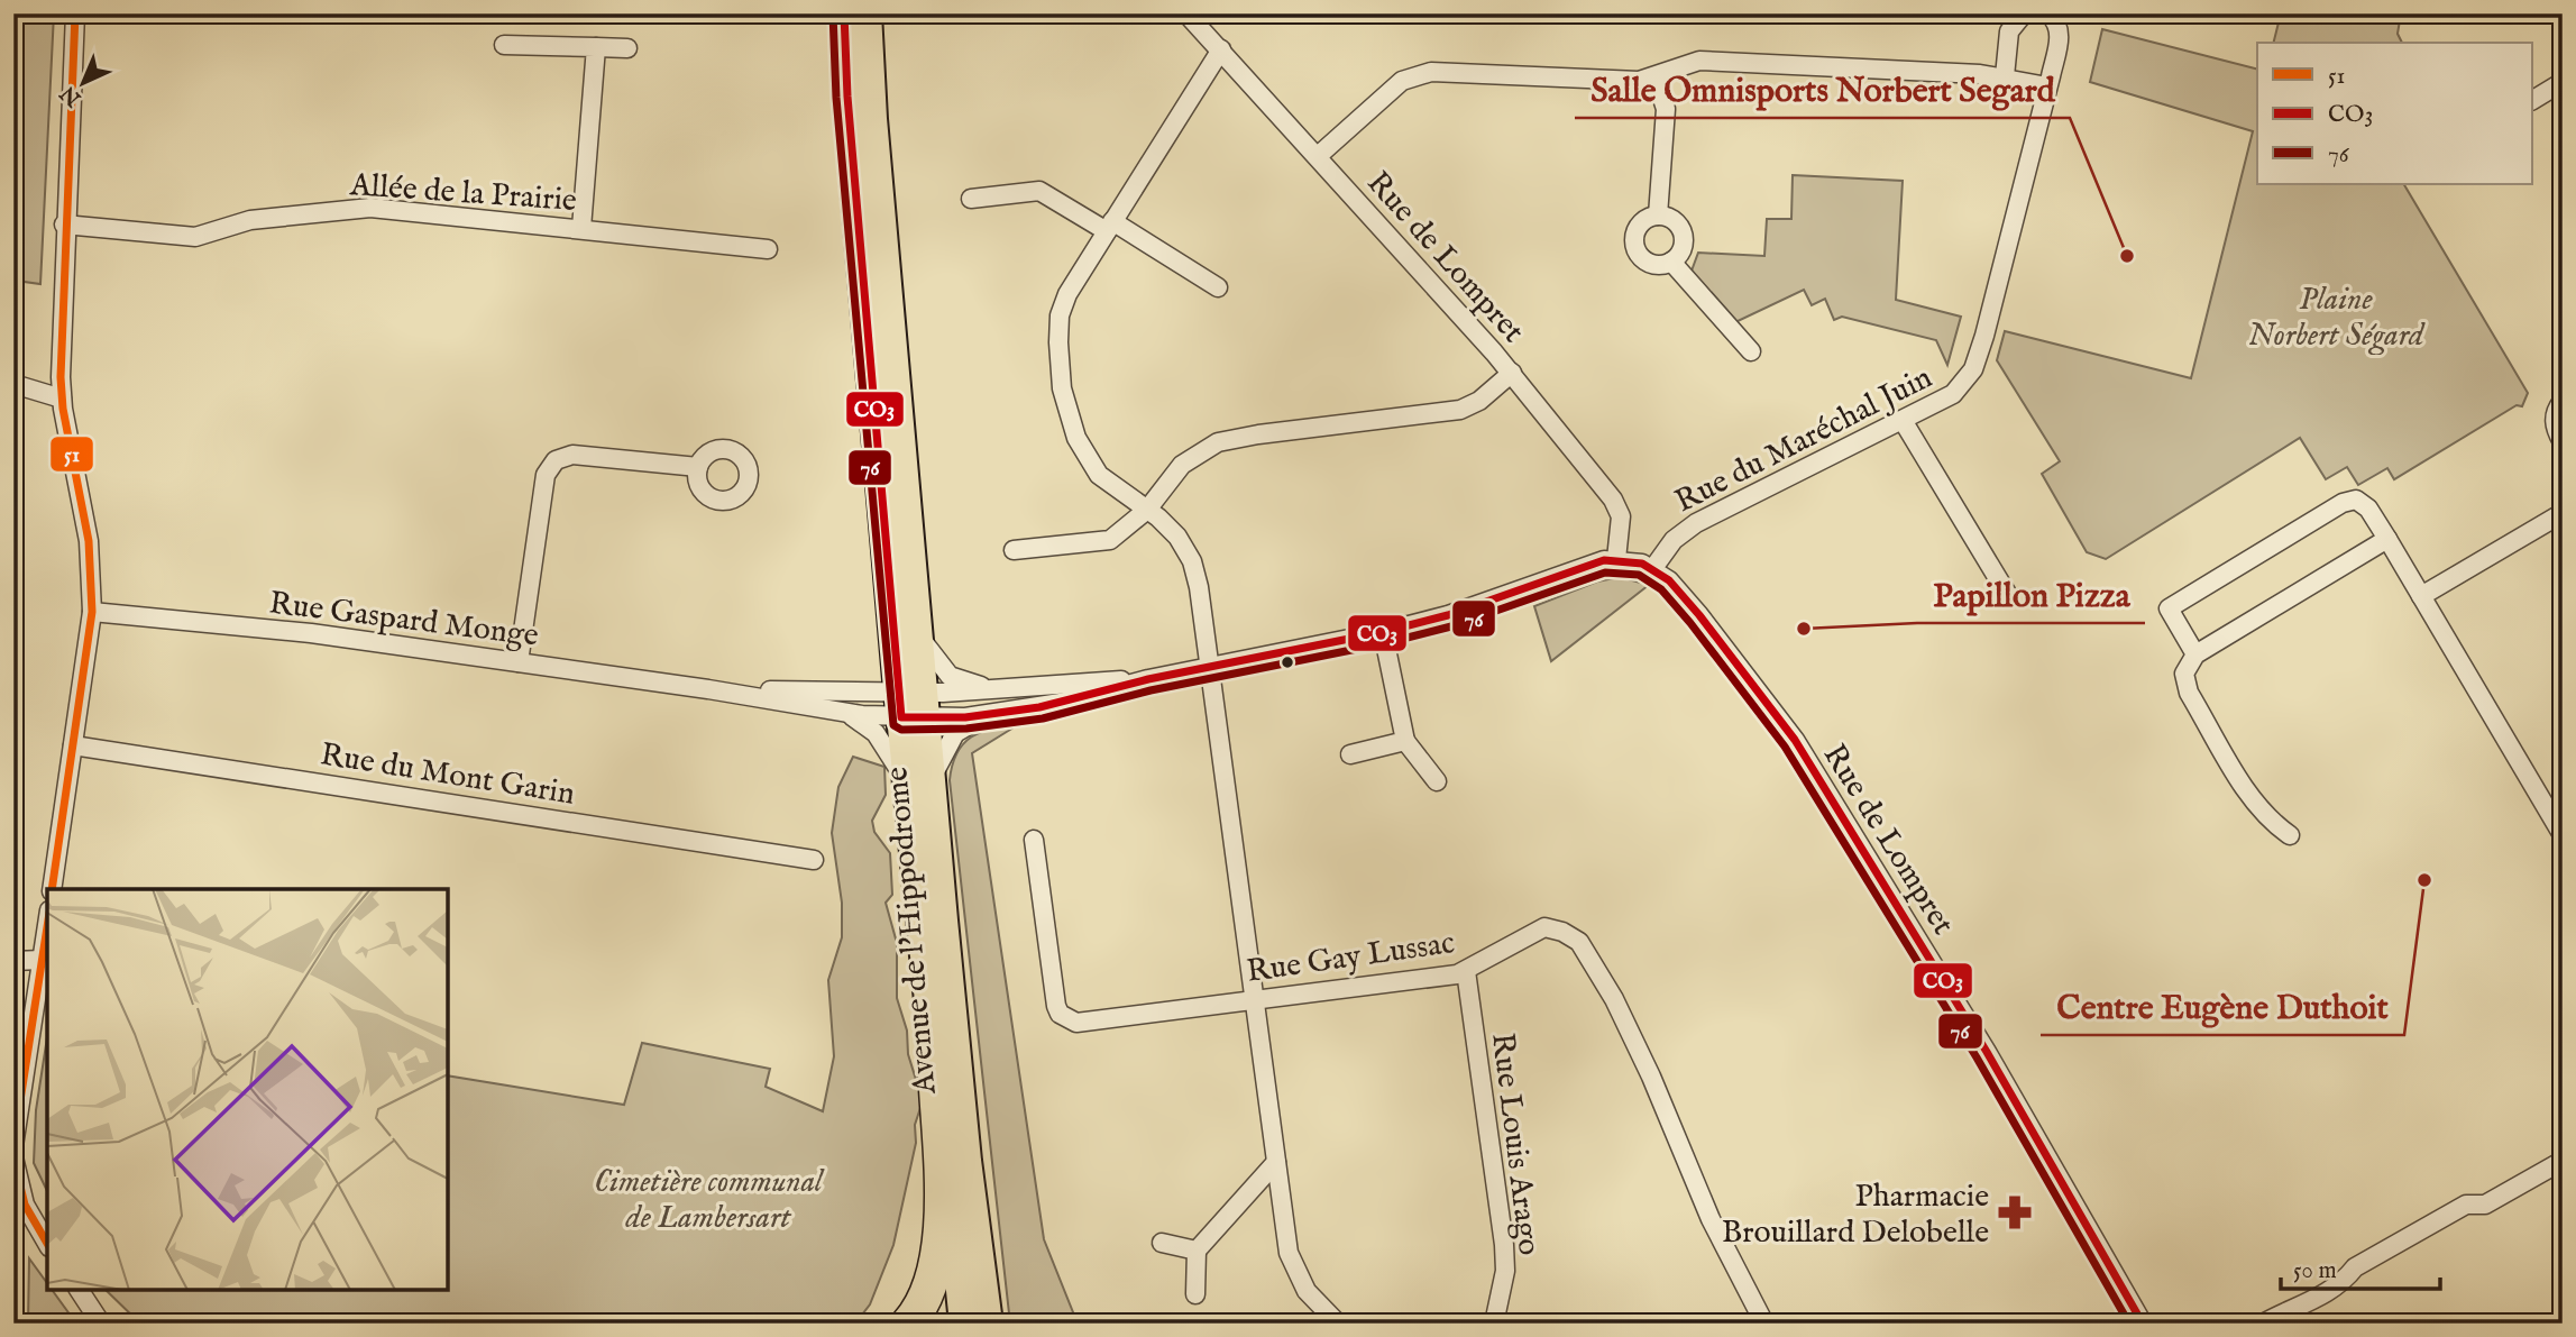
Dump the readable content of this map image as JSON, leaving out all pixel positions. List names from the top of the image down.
{
  "streets": {
    "main road": ["Avenue de l'Hippodrome"],
    "street": [
      "Allée de la Prairie",
      "Rue de Lompret",
      "Rue du Maréchal Juin",
      "Rue Gaspard Monge",
      "Rue du Mont Garin",
      "Rue Gay Lussac",
      "Rue Louis Arago"
    ]
  },
  "crossings": [
    ["Rue de Lompret", "Rue du Maréchal Juin"],
    ["Rue de Lompret", "Rue Gaspard Monge"],
    ["Rue du Maréchal Juin", "Rue Gaspard Monge"],
    ["Rue Gaspard Monge", "Avenue de l'Hippodrome"],
    ["Rue Gay Lussac", "Rue Louis Arago"]
  ],
  "parks": ["Plaine Norbert Ségard", "Cimetière communal de Lambersart"],
  "places": {
    "other": ["Salle Omnisports Norbert Segard", "Papillon Pizza", "Centre Eugène Duthoit"],
    "pharmacy": ["Pharmacie Brouillard Delobelle"]
  },
  "lines": ["transit line 51", "transit line CO3", "transit line 76"],
  "legend": ["51", "CO3", "76"],
  "scale_bar": "50 m",
  "north": "bottom left"
}
